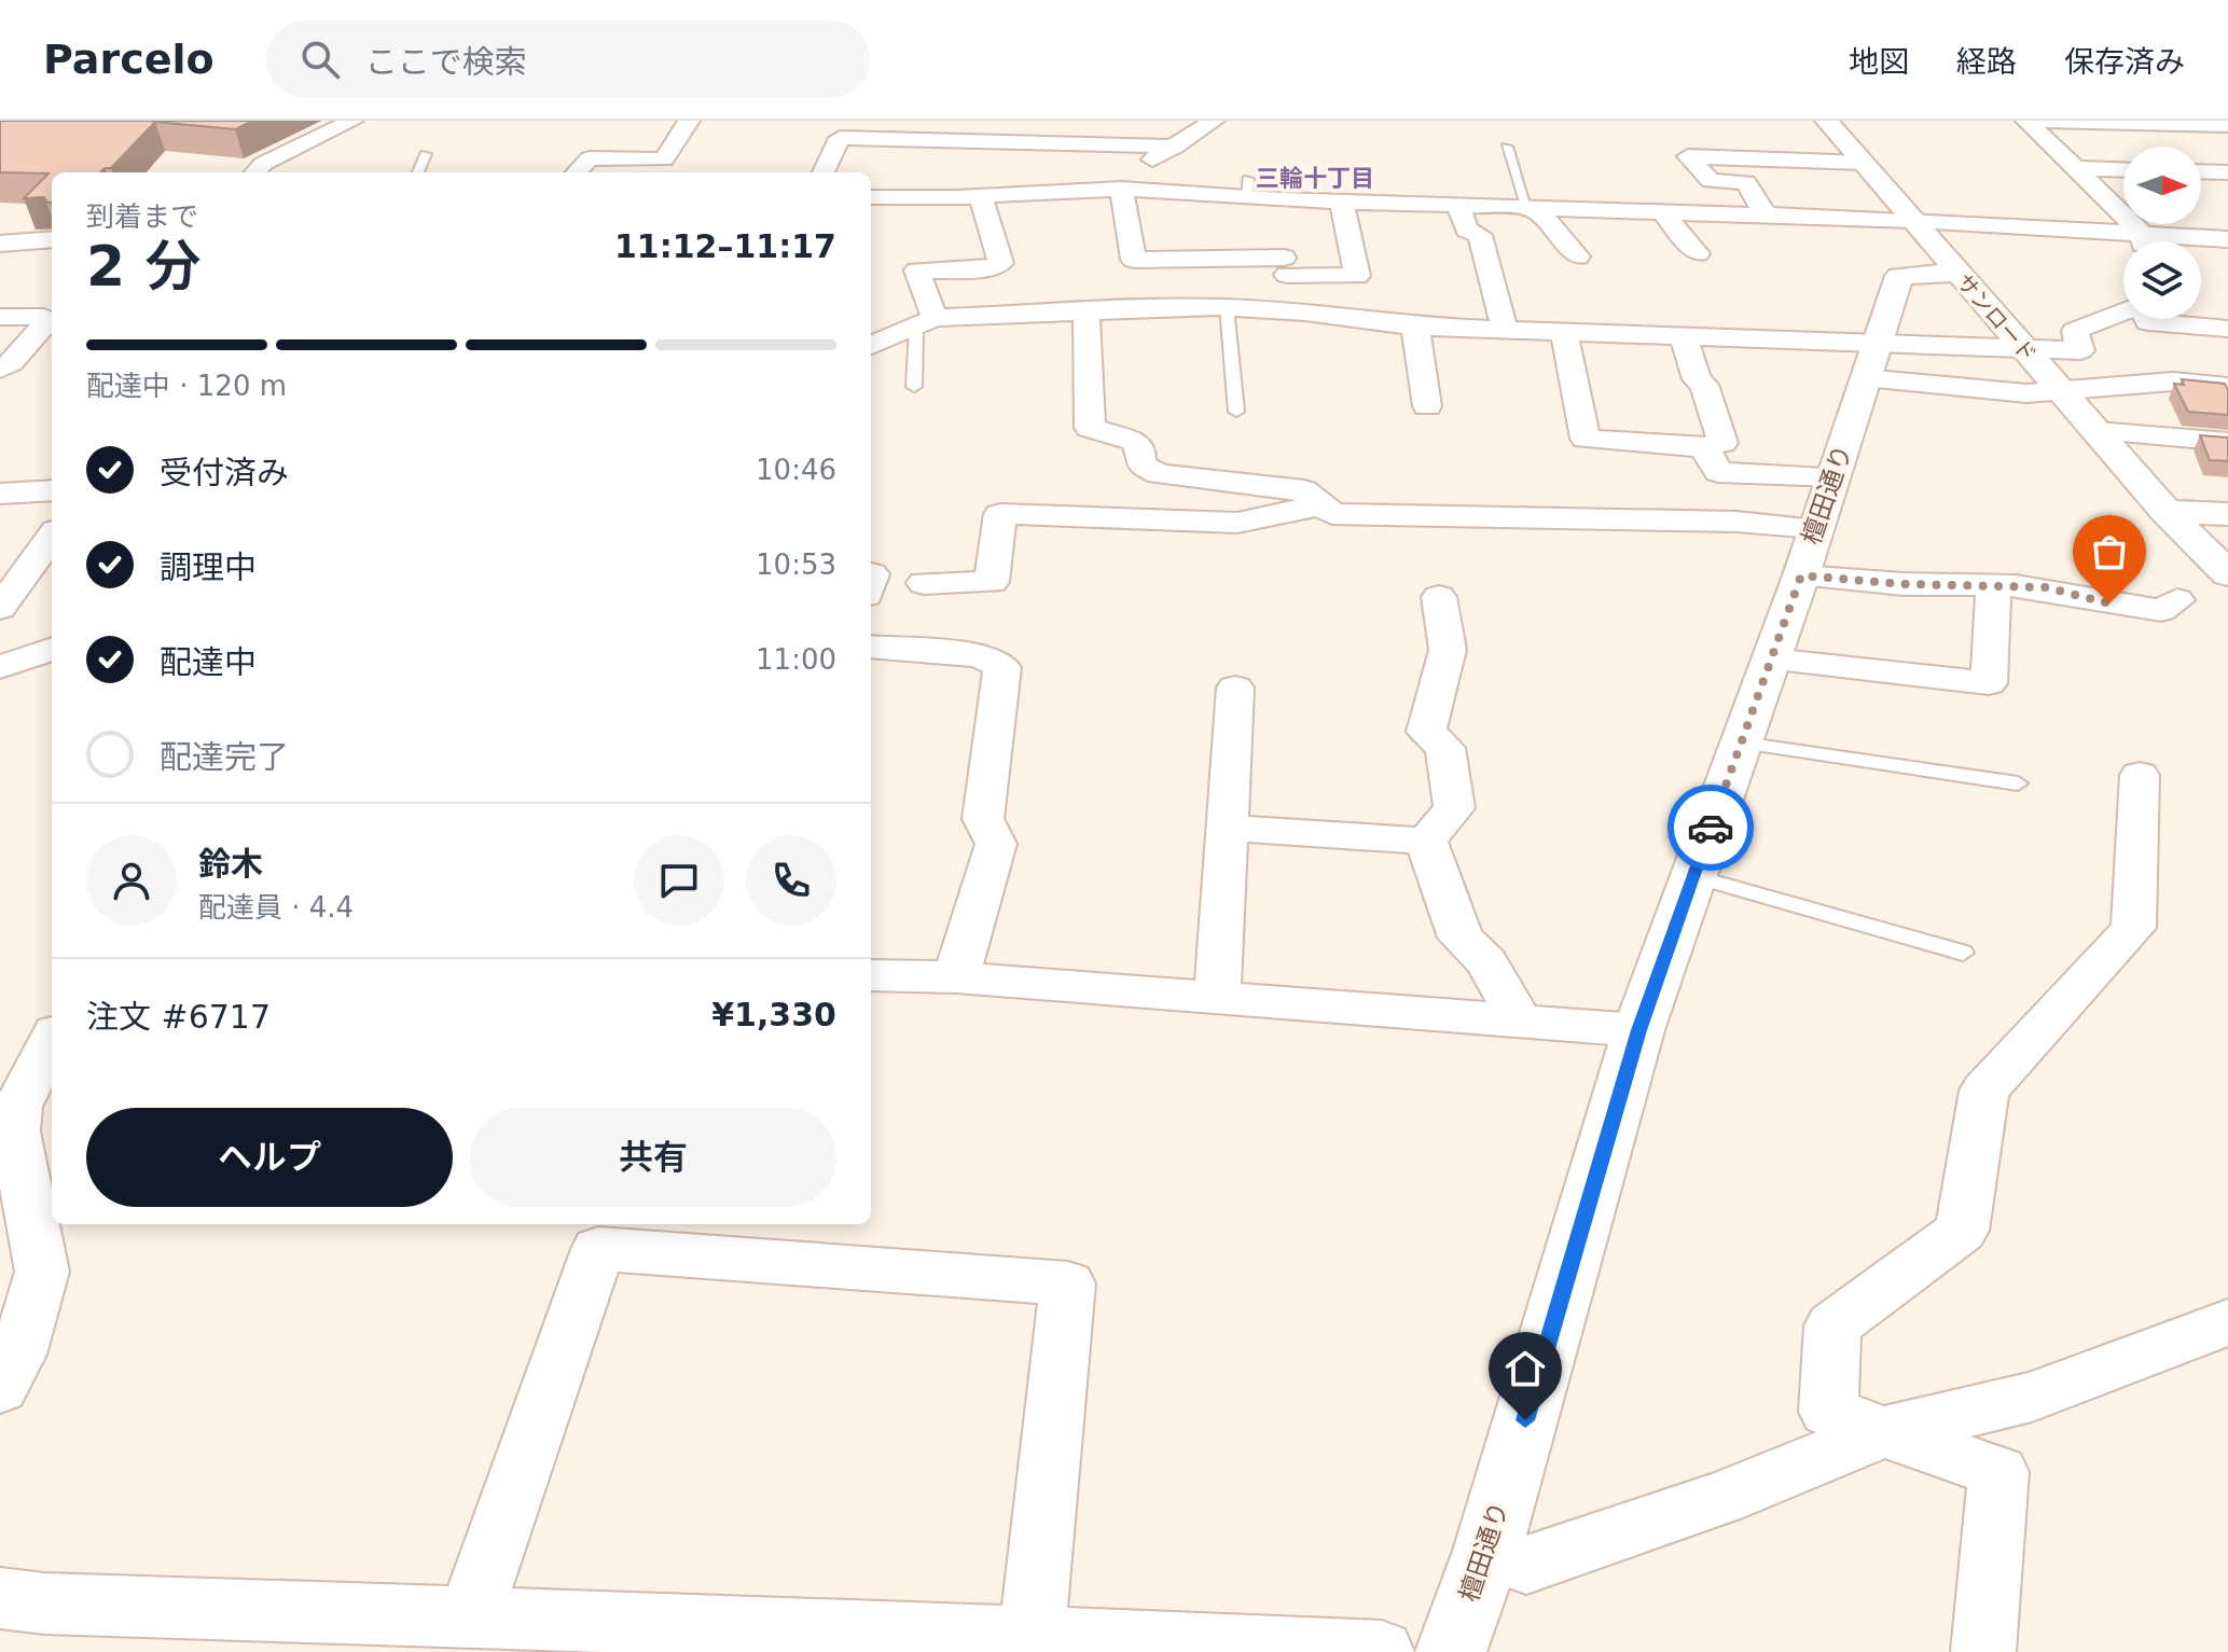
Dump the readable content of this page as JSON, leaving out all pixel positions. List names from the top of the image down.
{
  "streets": {
    "street": ["サンロード", "檀田通り"]
  },
  "crossings": [
    ["サンロード", "檀田通り"]
  ],
  "districts": ["三輪十丁目"],
  "north": "right",
  "page": {
    "header": "Parcelo",
    "search": "ここで検索",
    "nav": ["地図", "経路", "保存済み"],
    "heading": ["2 分", "到着まで", "11:12–11:17"],
    "panel": [
      "鈴木",
      "配達員 · 4.4",
      "注文 #6717",
      "¥1,330"
    ],
    "bar": "配達中 · 120 m",
    "list": [
      ["受付済み", "10:46"],
      ["調理中", "10:53"],
      ["配達中", "11:00"],
      "配達完了"
    ],
    "buttons": ["ヘルプ", "共有"]
  }
}
